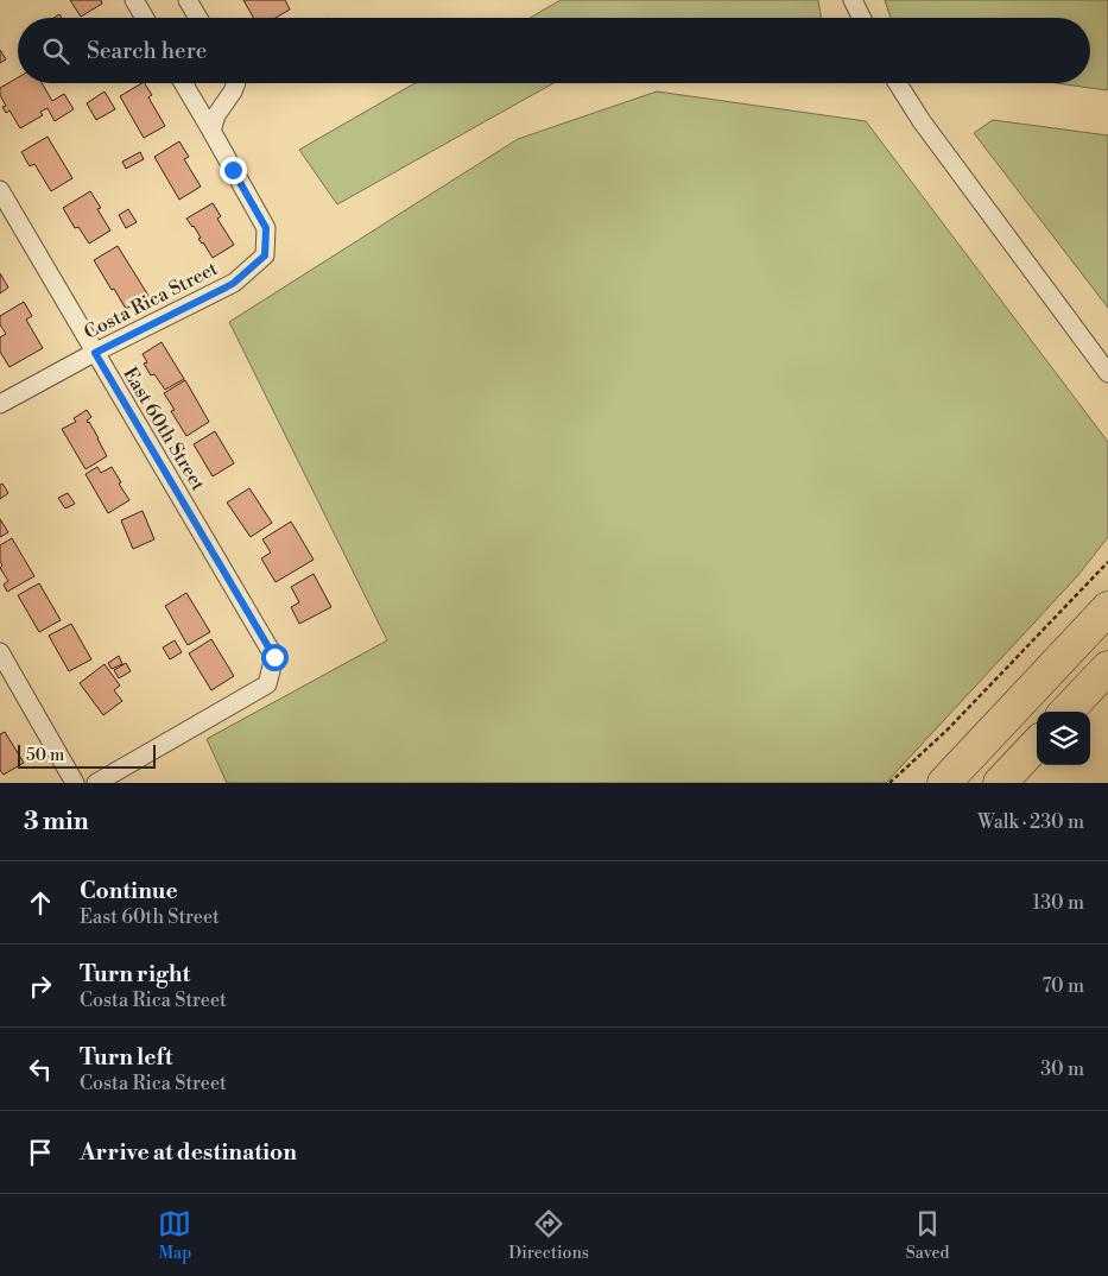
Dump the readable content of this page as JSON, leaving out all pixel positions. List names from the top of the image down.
{
  "streets": {
    "street": ["Costa Rica Street", "East 60th Street"]
  },
  "crossings": [
    ["Costa Rica Street", "East 60th Street"]
  ],
  "scale_bar": "50 m",
  "page": {
    "search": "Search here",
    "scale": "50 m",
    "heading": ["3 min", "Walk · 230 m"],
    "list": [
      ["Continue", "East 60th Street", "130 m"],
      ["Turn right", "Costa Rica Street", "70 m"],
      ["Turn left", "Costa Rica Street", "30 m"],
      "Arrive at destination"
    ],
    "nav": ["Map", "Directions", "Saved"]
  }
}
